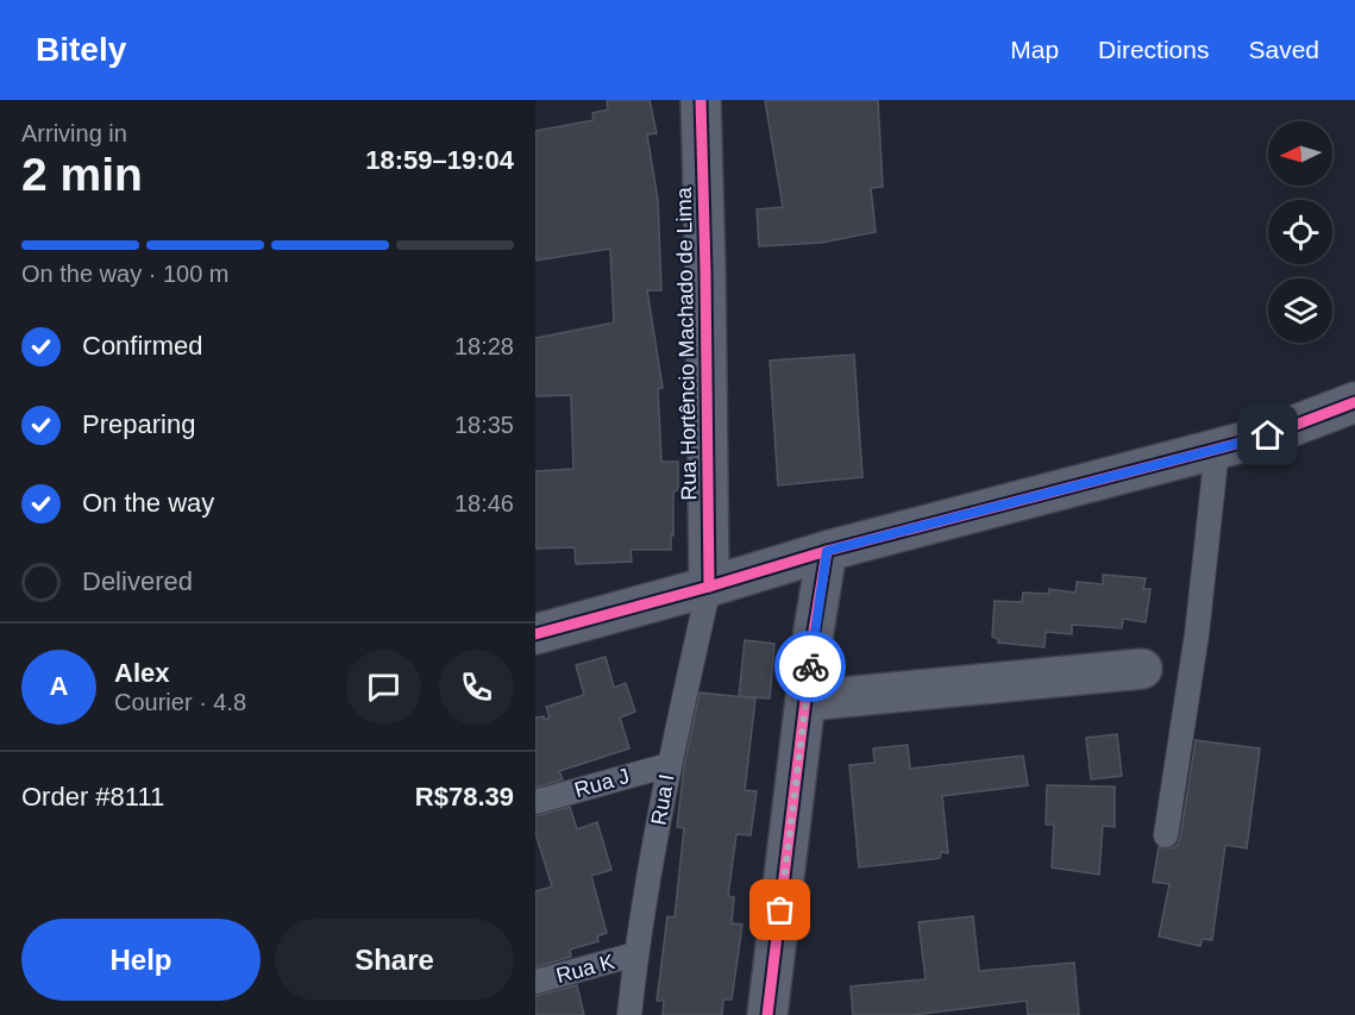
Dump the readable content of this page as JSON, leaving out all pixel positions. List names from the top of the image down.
{
  "streets": {
    "street": ["Rua Hortêncio Machado de Lima"],
    "lane": ["Rua J", "Rua I", "Rua K"]
  },
  "crossings": [
    ["Rua Hortêncio Machado de Lima", "Rua I"],
    ["Rua J", "Rua I"],
    ["Rua I", "Rua K"]
  ],
  "north": "left",
  "page": {
    "header": "Bitely",
    "nav": ["Map", "Directions", "Saved"],
    "heading": ["2 min", "Arriving in", "18:59–19:04"],
    "panel": [
      "Alex",
      "Courier · 4.8",
      "Order #8111",
      "R$78.39"
    ],
    "bar": "On the way · 100 m",
    "list": [
      ["Confirmed", "18:28"],
      ["Preparing", "18:35"],
      ["On the way", "18:46"],
      "Delivered"
    ],
    "round": "A",
    "buttons": ["Help", "Share"]
  }
}
